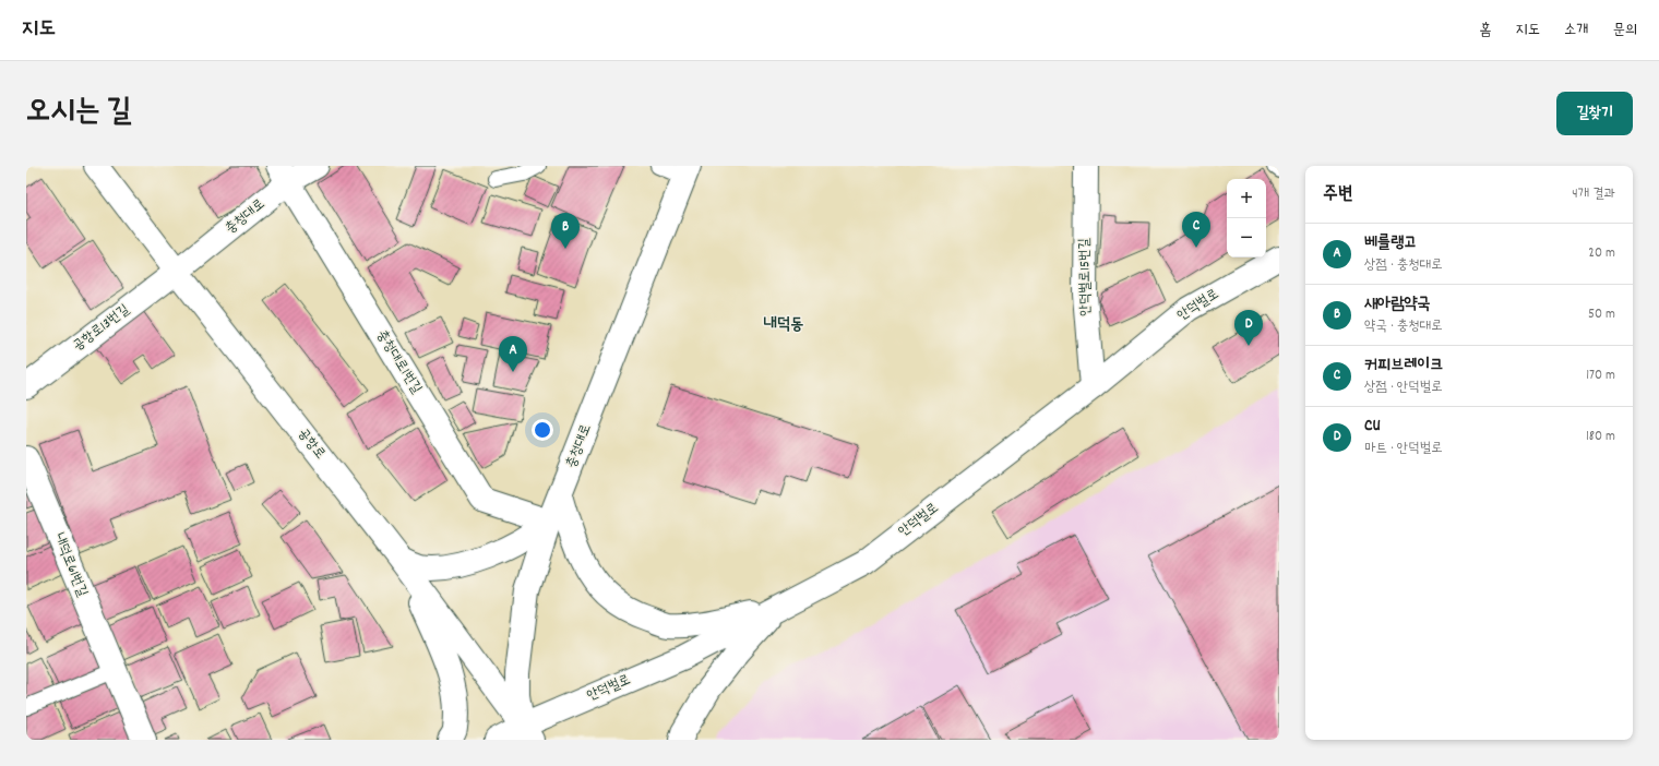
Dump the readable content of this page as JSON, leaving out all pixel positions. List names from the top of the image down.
{
  "streets": {
    "street": [
      "충청대로",
      "안덕벌로15번길",
      "안덕벌로",
      "공항로13번길",
      "충청대로1번길",
      "공항로",
      "내덕로61번길"
    ]
  },
  "crossings": [
    ["충청대로", "안덕벌로"],
    ["충청대로", "공항로13번길"],
    ["충청대로", "충청대로1번길"],
    ["충청대로", "공항로"],
    ["안덕벌로15번길", "안덕벌로"],
    ["안덕벌로", "공항로"],
    ["공항로13번길", "공항로"]
  ],
  "districts": ["내덕동"],
  "page": {
    "header": "지도",
    "nav": [
      "홈",
      "지도",
      "소개",
      "문의"
    ],
    "title": "오시는 길",
    "buttons": "길찾기",
    "heading": ["주변", "4개 결과"],
    "map_buttons": ["+", "−"],
    "pins": [
      "C",
      "B",
      "D",
      "A"
    ],
    "list": [
      {
        "mark": "A",
        "name": "베를랭고",
        "note": "상점 · 충청대로",
        "value": "20 m"
      },
      {
        "mark": "B",
        "name": "새아람약국",
        "note": "약국 · 충청대로",
        "value": "50 m"
      },
      {
        "mark": "C",
        "name": "커피브레이크",
        "note": "상점 · 안덕벌로",
        "value": "170 m"
      },
      {
        "mark": "D",
        "name": "CU",
        "note": "마트 · 안덕벌로",
        "value": "180 m"
      }
    ]
  }
}
